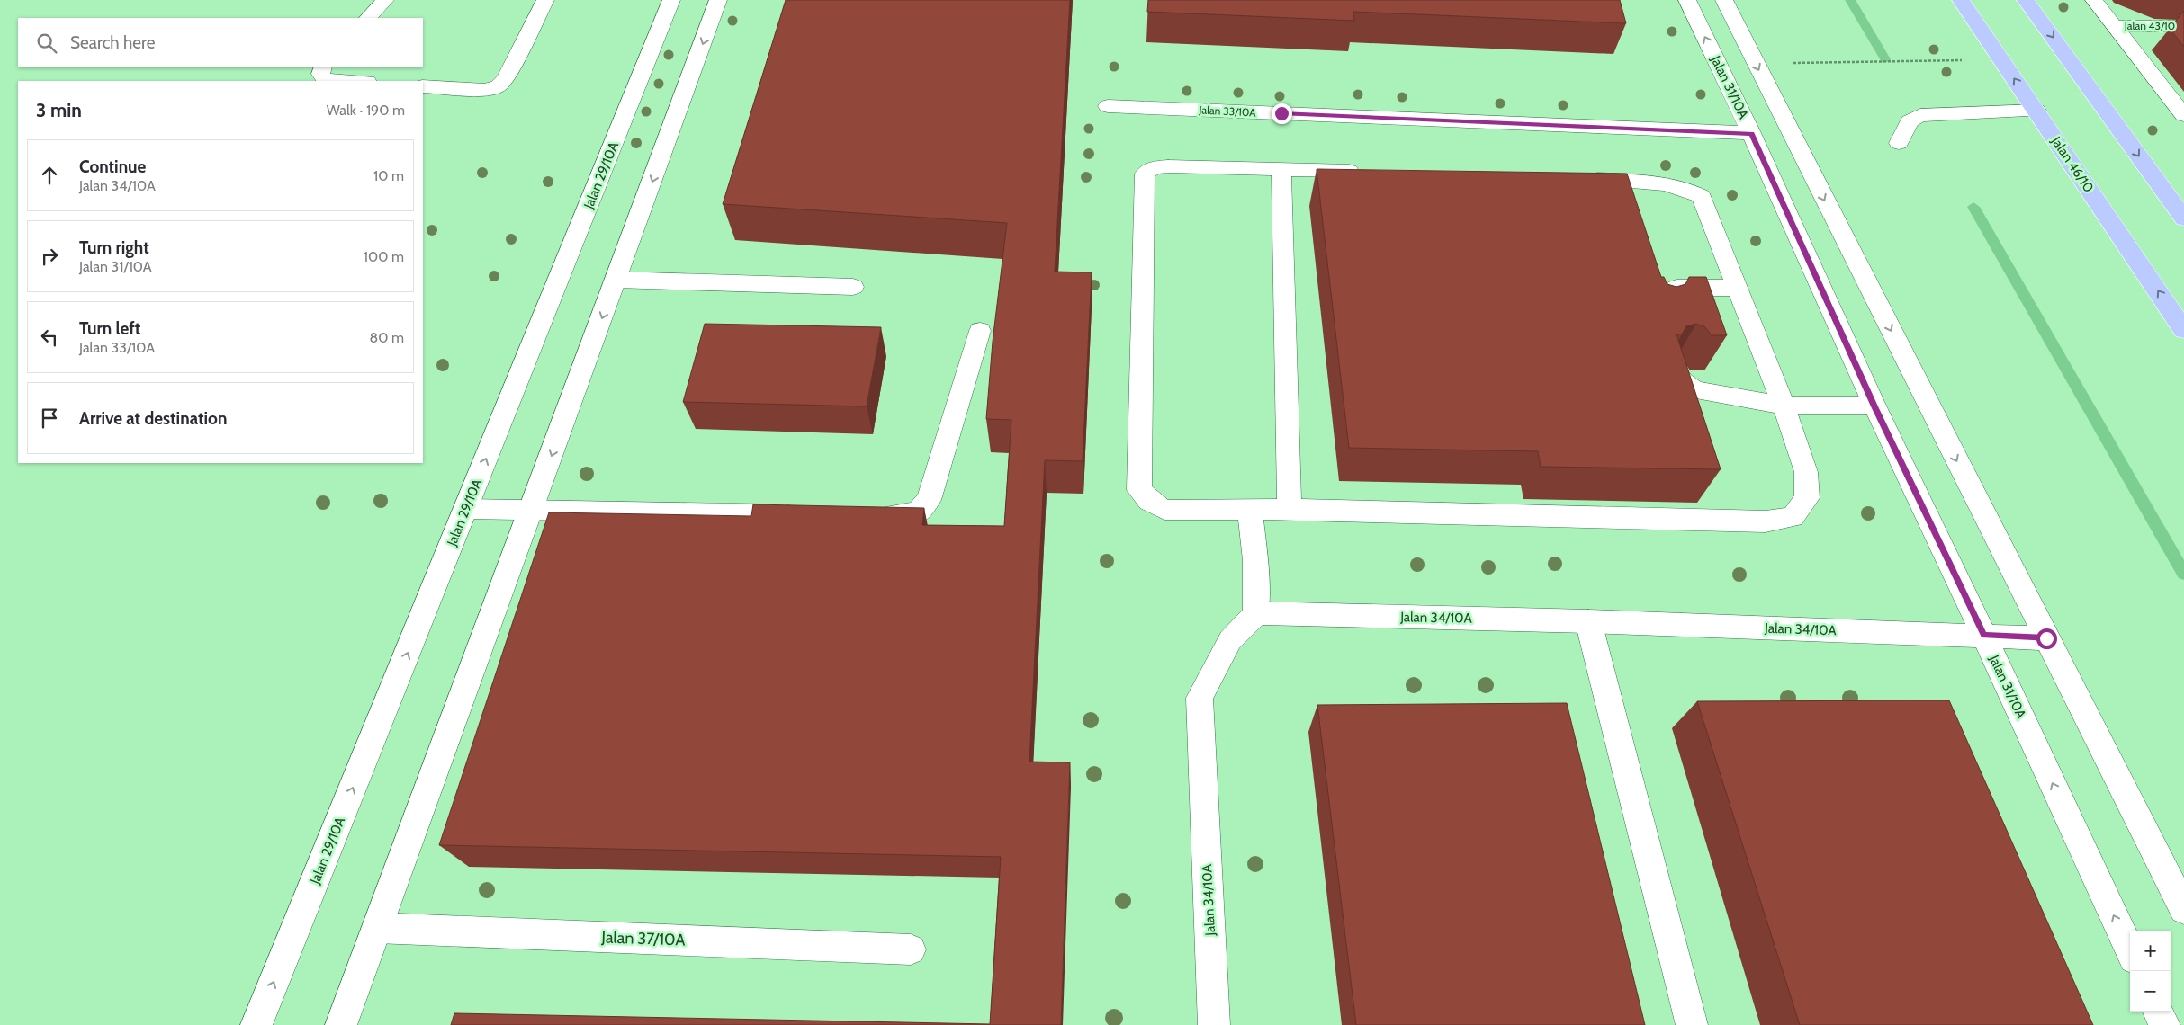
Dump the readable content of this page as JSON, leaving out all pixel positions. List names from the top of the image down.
{
  "streets": {
    "main road": ["Jalan 46/10"],
    "street": [
      "Jalan 43/10",
      "Jalan 31/10A",
      "Jalan 33/10A",
      "Jalan 29/10A",
      "Jalan 34/10A",
      "Jalan 37/10A"
    ]
  },
  "crossings": [
    ["Jalan 31/10A", "Jalan 33/10A"],
    ["Jalan 31/10A", "Jalan 34/10A"]
  ],
  "page": {
    "search": "Search here",
    "heading": ["3 min", "Walk · 190 m"],
    "list": [
      ["Continue", "Jalan 34/10A", "10 m"],
      ["Turn right", "Jalan 31/10A", "100 m"],
      ["Turn left", "Jalan 33/10A", "80 m"],
      "Arrive at destination"
    ],
    "map_buttons": ["+", "−"]
  }
}
